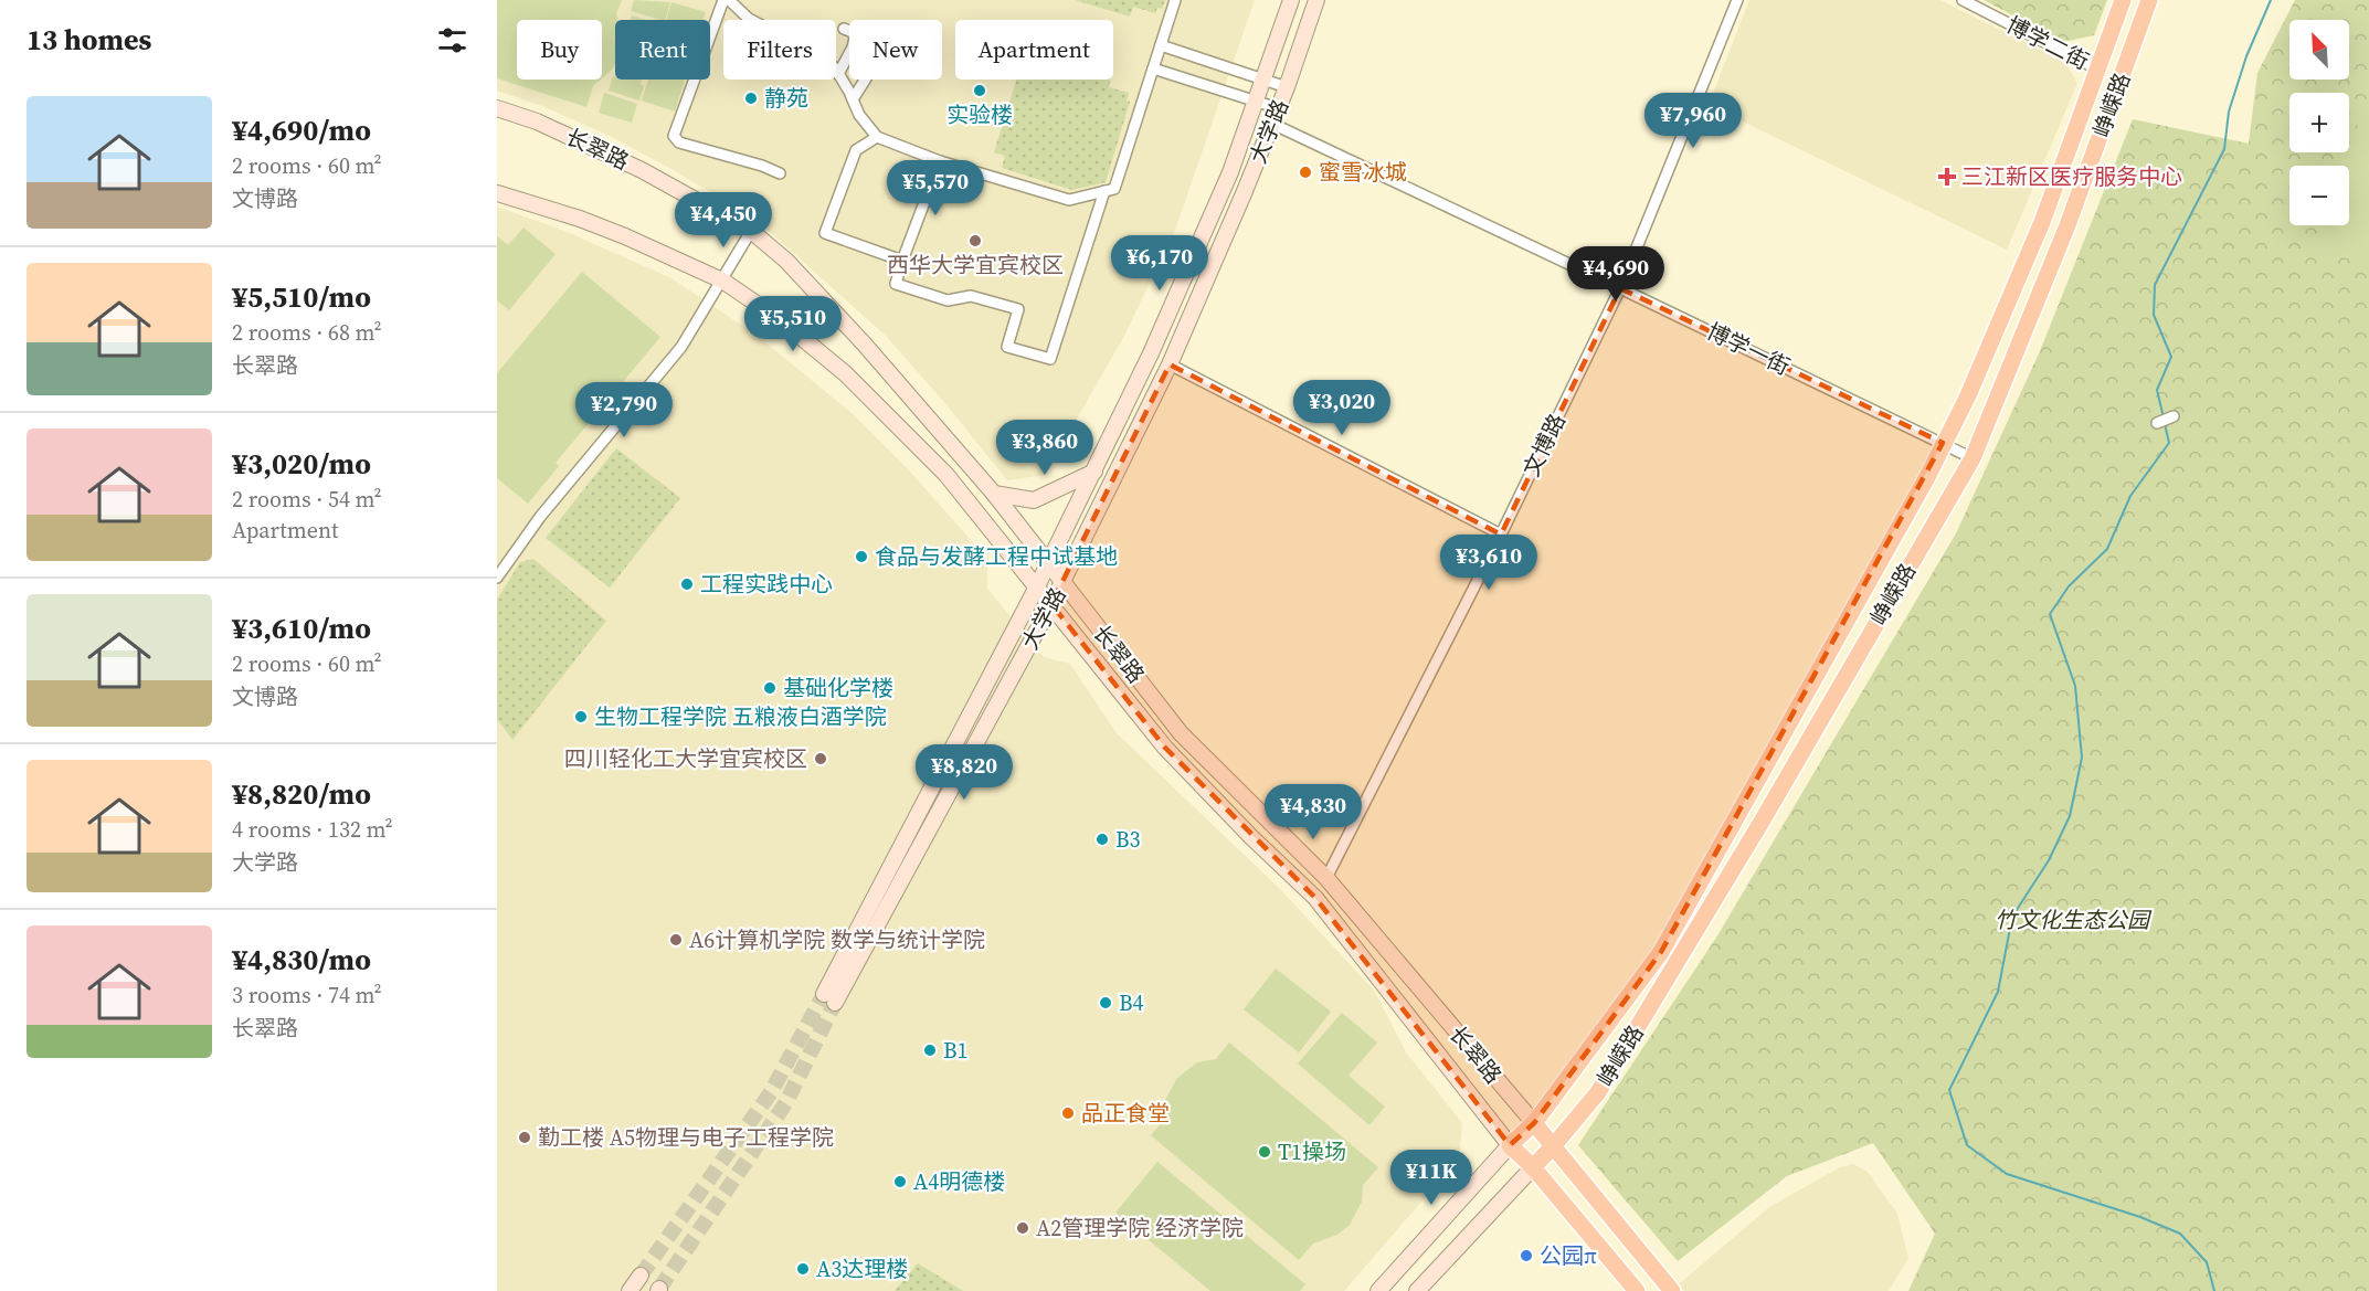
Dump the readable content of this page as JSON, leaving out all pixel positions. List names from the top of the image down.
{
  "streets": {
    "main road": ["峥嵘路", "大学路", "长翠路"],
    "street": ["博学二街", "博学一街", "文博路"]
  },
  "crossings": [
    ["博学二街", "峥嵘路"],
    ["峥嵘路", "长翠路"],
    ["峥嵘路", "博学一街"],
    ["大学路", "长翠路"],
    ["大学路", "博学一街"],
    ["长翠路", "文博路"],
    ["博学一街", "文博路"]
  ],
  "parks": ["竹文化生态公园"],
  "places": {
    "other": [
      "实验楼",
      "静苑",
      "蜜雪冰城",
      "西华大学宜宾校区",
      "食品与发酵工程中试基地",
      "工程实践中心",
      "基础化学楼",
      "生物工程学院 五粮液白酒学院",
      "四川轻化工大学宜宾校区",
      "B3",
      "A6计算机学院 数学与统计学院",
      "B4",
      "B1",
      "品正食堂",
      "勤工楼 A5物理与电子工程学院",
      "T1操场",
      "A4明德楼",
      "A2管理学院 经济学院",
      "公园π",
      "A3达理楼"
    ],
    "health": ["三江新区医疗服务中心"]
  },
  "north": "top left",
  "page": {
    "heading": "13 homes",
    "map_buttons": ["+", "−"],
    "chip": [
      "Buy",
      "Rent",
      "Filters",
      "New",
      "Apartment"
    ],
    "list": [
      {
        "name": "¥4,690/mo",
        "note": "2 rooms · 60 m² · 文博路"
      },
      {
        "name": "¥5,510/mo",
        "note": "2 rooms · 68 m² · 长翠路"
      },
      {
        "name": "¥3,020/mo",
        "note": "2 rooms · 54 m² · Apartment"
      },
      {
        "name": "¥3,610/mo",
        "note": "2 rooms · 60 m² · 文博路"
      },
      {
        "name": "¥8,820/mo",
        "note": "4 rooms · 132 m² · 大学路"
      },
      {
        "name": "¥4,830/mo",
        "note": "3 rooms · 74 m² · 长翠路"
      }
    ],
    "price": [
      "¥7,960",
      "¥5,570",
      "¥4,450",
      "¥6,170",
      "¥4,690",
      "¥5,510",
      "¥3,020",
      "¥2,790",
      "¥3,860",
      "¥3,610",
      "¥8,820",
      "¥4,830",
      "¥11K"
    ]
  }
}
